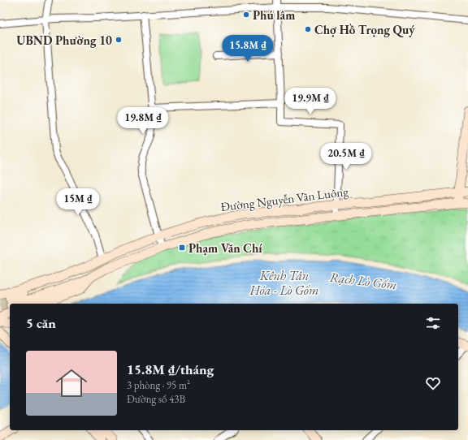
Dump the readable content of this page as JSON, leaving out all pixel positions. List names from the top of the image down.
{
  "streets": {
    "main road": ["Đường Nguyễn Văn Luông"]
  },
  "water": ["Kênh Tân Hóa - Lò Gốm", "Rạch Lò Gốm"],
  "places": {
    "other": ["Phú lâm", "Chợ Hồ Trọng Quý", "UBND Phường 10"],
    "transit": ["Phạm Văn Chí"]
  },
  "page": {
    "price": [
      "15.8M ₫",
      "19.9M ₫",
      "19.8M ₫",
      "20.5M ₫",
      "15M ₫"
    ],
    "heading": "5 căn",
    "list": [
      {
        "name": "15.8M ₫/tháng",
        "note": "3 phòng · 95 m² · Đường số 43B"
      }
    ]
  }
}
